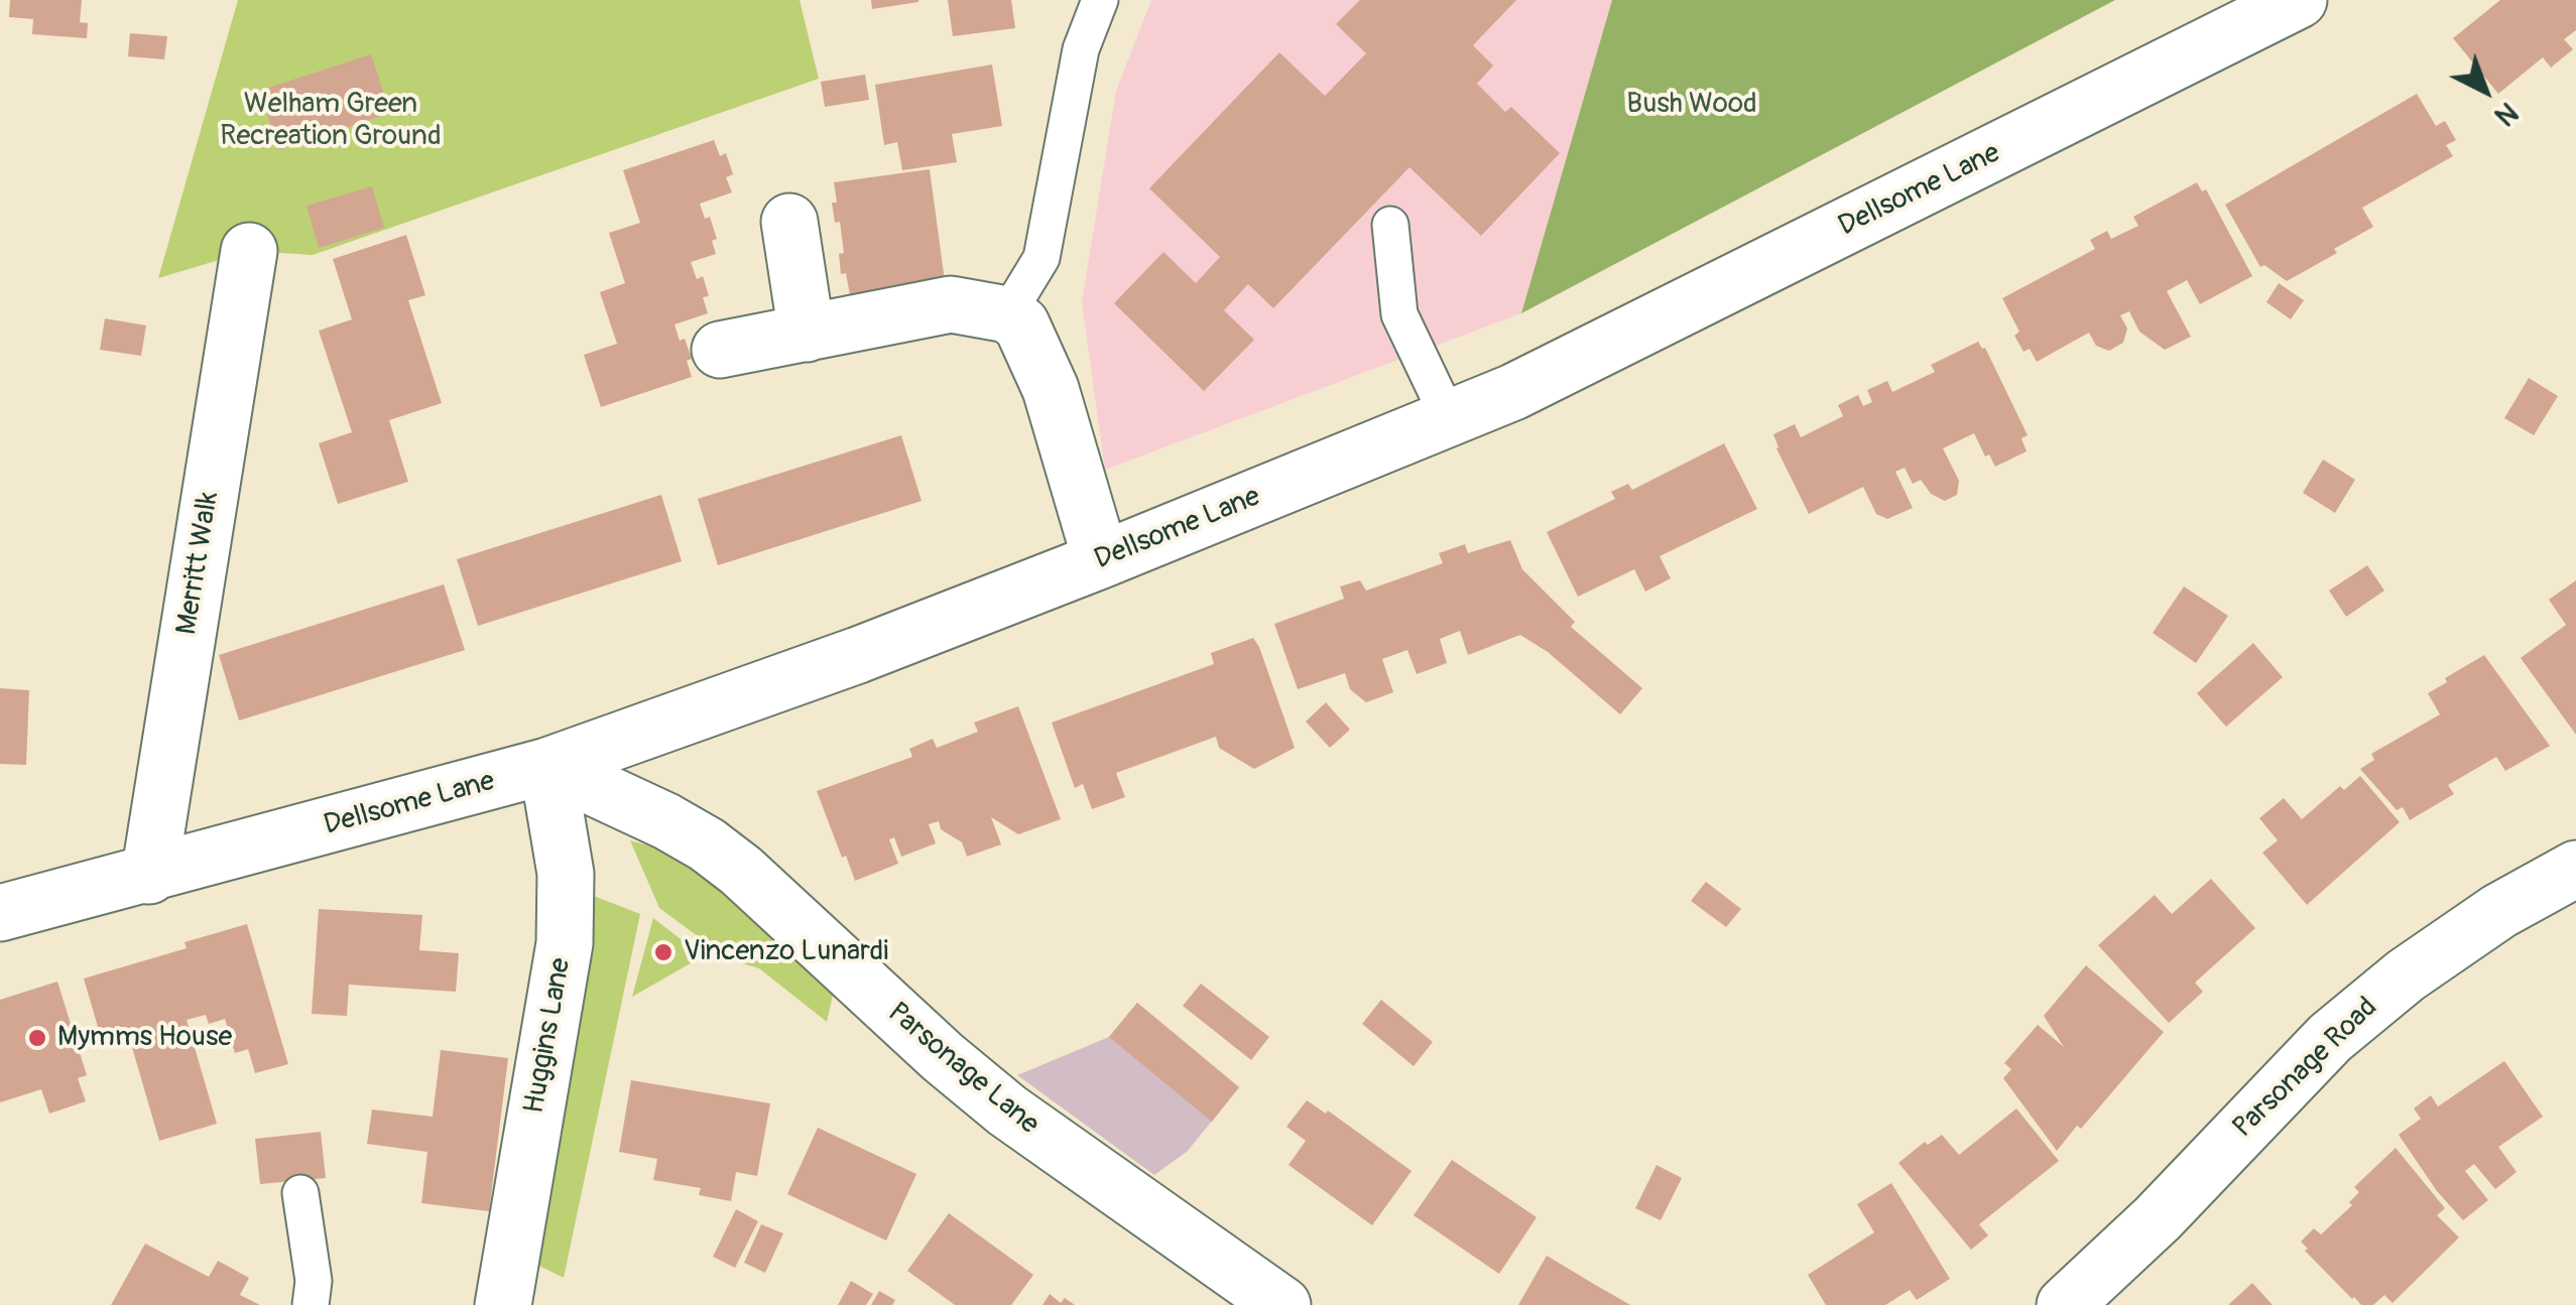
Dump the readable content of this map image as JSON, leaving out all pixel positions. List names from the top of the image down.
{
  "streets": {
    "street": [
      "Dellsome Lane",
      "Merritt Walk",
      "Huggins Lane",
      "Parsonage Road",
      "Parsonage Lane"
    ]
  },
  "crossings": [
    ["Dellsome Lane", "Merritt Walk"],
    ["Dellsome Lane", "Huggins Lane"],
    ["Dellsome Lane", "Parsonage Lane"],
    ["Huggins Lane", "Parsonage Lane"]
  ],
  "parks": ["Welham Green Recreation Ground", "Bush Wood"],
  "places": ["Vincenzo Lunardi", "Mymms House"],
  "north": "bottom right"
}
